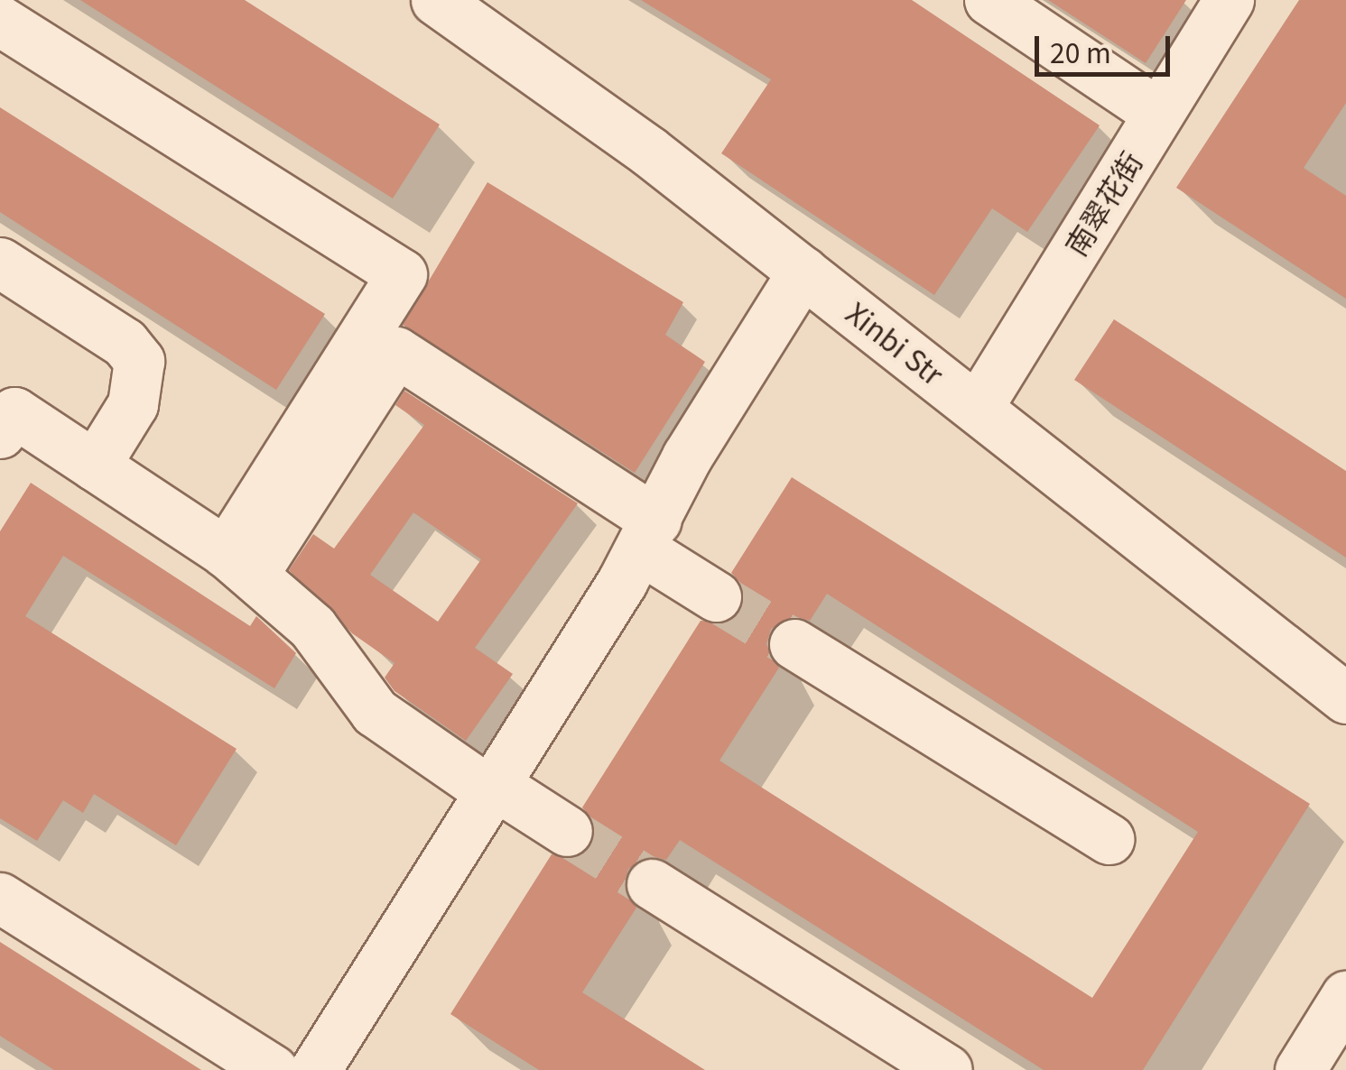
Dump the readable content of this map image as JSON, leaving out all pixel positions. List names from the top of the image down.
{
  "streets": {
    "street": ["南翠花街", "Xinbi Str"]
  },
  "crossings": [
    ["南翠花街", "Xinbi Str"]
  ],
  "scale_bar": "20 m"
}
